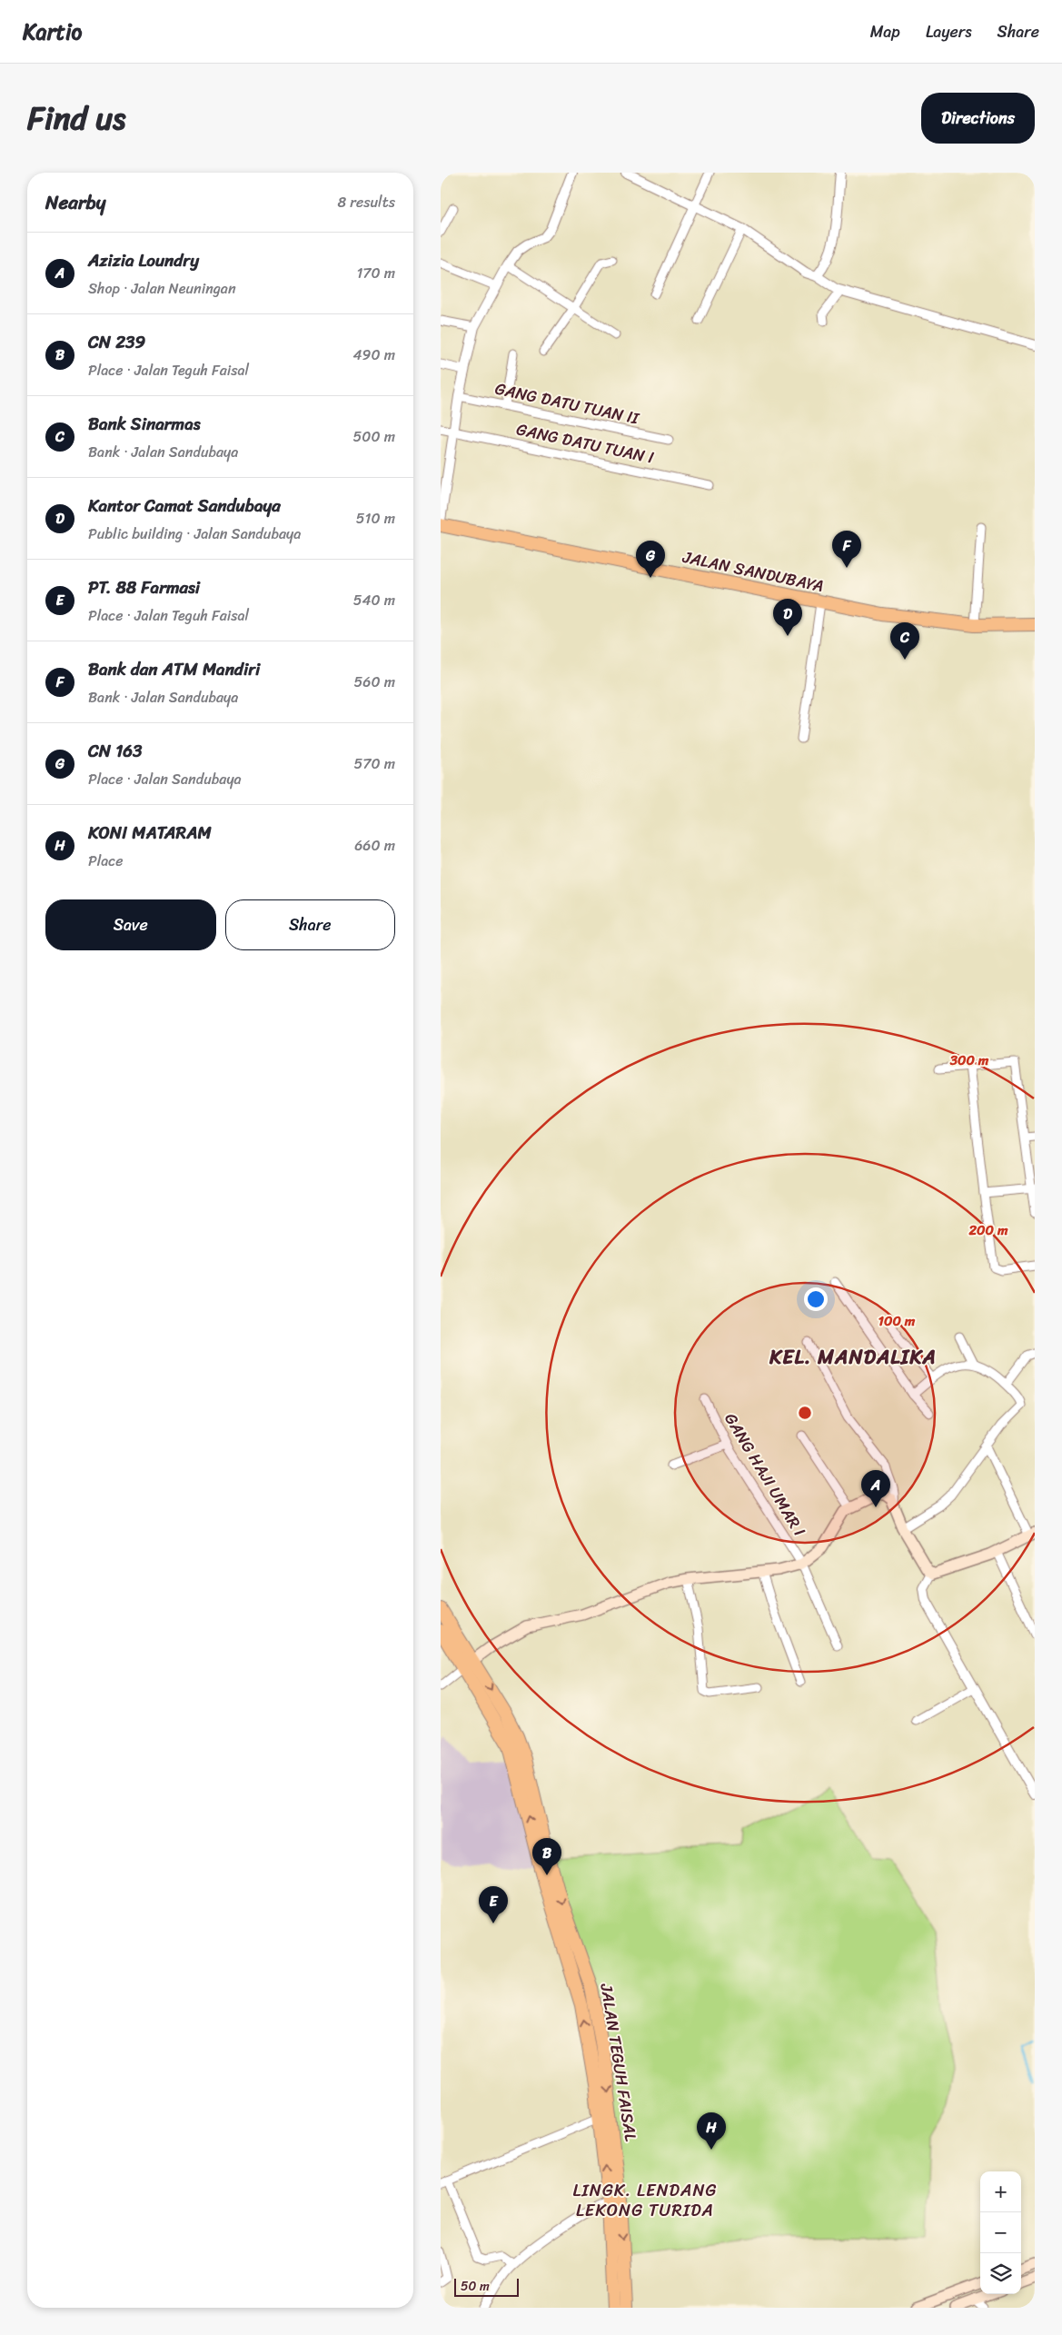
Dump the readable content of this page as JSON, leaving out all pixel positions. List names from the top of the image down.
{
  "streets": {
    "highway": ["JALAN SANDUBAYA", "JALAN TEGUH FAISAL"],
    "street": ["GANG DATU TUAN II", "GANG DATU TUAN I", "GANG HAJI UMAR I"]
  },
  "districts": ["KEL. MANDALIKA", "LINGK. LENDANG LEKONG TURIDA"],
  "scale_bar": "50 m",
  "page": {
    "header": "Kartio",
    "nav": ["Map", "Layers", "Share"],
    "title": "Find us",
    "buttons": [
      "Directions",
      ["Save", "Share"]
    ],
    "heading": ["Nearby", "8 results"],
    "list": [
      {
        "mark": "A",
        "name": "Azizia Loundry",
        "note": "Shop · Jalan Neuningan",
        "value": "170 m"
      },
      {
        "mark": "B",
        "name": "CN 239",
        "note": "Place · Jalan Teguh Faisal",
        "value": "490 m"
      },
      {
        "mark": "C",
        "name": "Bank Sinarmas",
        "note": "Bank · Jalan Sandubaya",
        "value": "500 m"
      },
      {
        "mark": "D",
        "name": "Kantor Camat Sandubaya",
        "note": "Public building · Jalan Sandubaya",
        "value": "510 m"
      },
      {
        "mark": "E",
        "name": "PT. 88 Farmasi",
        "note": "Place · Jalan Teguh Faisal",
        "value": "540 m"
      },
      {
        "mark": "F",
        "name": "Bank dan ATM Mandiri",
        "note": "Bank · Jalan Sandubaya",
        "value": "560 m"
      },
      {
        "mark": "G",
        "name": "CN 163",
        "note": "Place · Jalan Sandubaya",
        "value": "570 m"
      },
      {
        "mark": "H",
        "name": "KONI MATARAM",
        "note": "Place",
        "value": "660 m"
      }
    ],
    "pins": [
      "F",
      "G",
      "D",
      "C",
      "A",
      "B",
      "E",
      "H"
    ],
    "map_buttons": ["+", "−"],
    "scale": "50 m"
  },
  "rings": ["300 m", "200 m", "100 m"]
}
